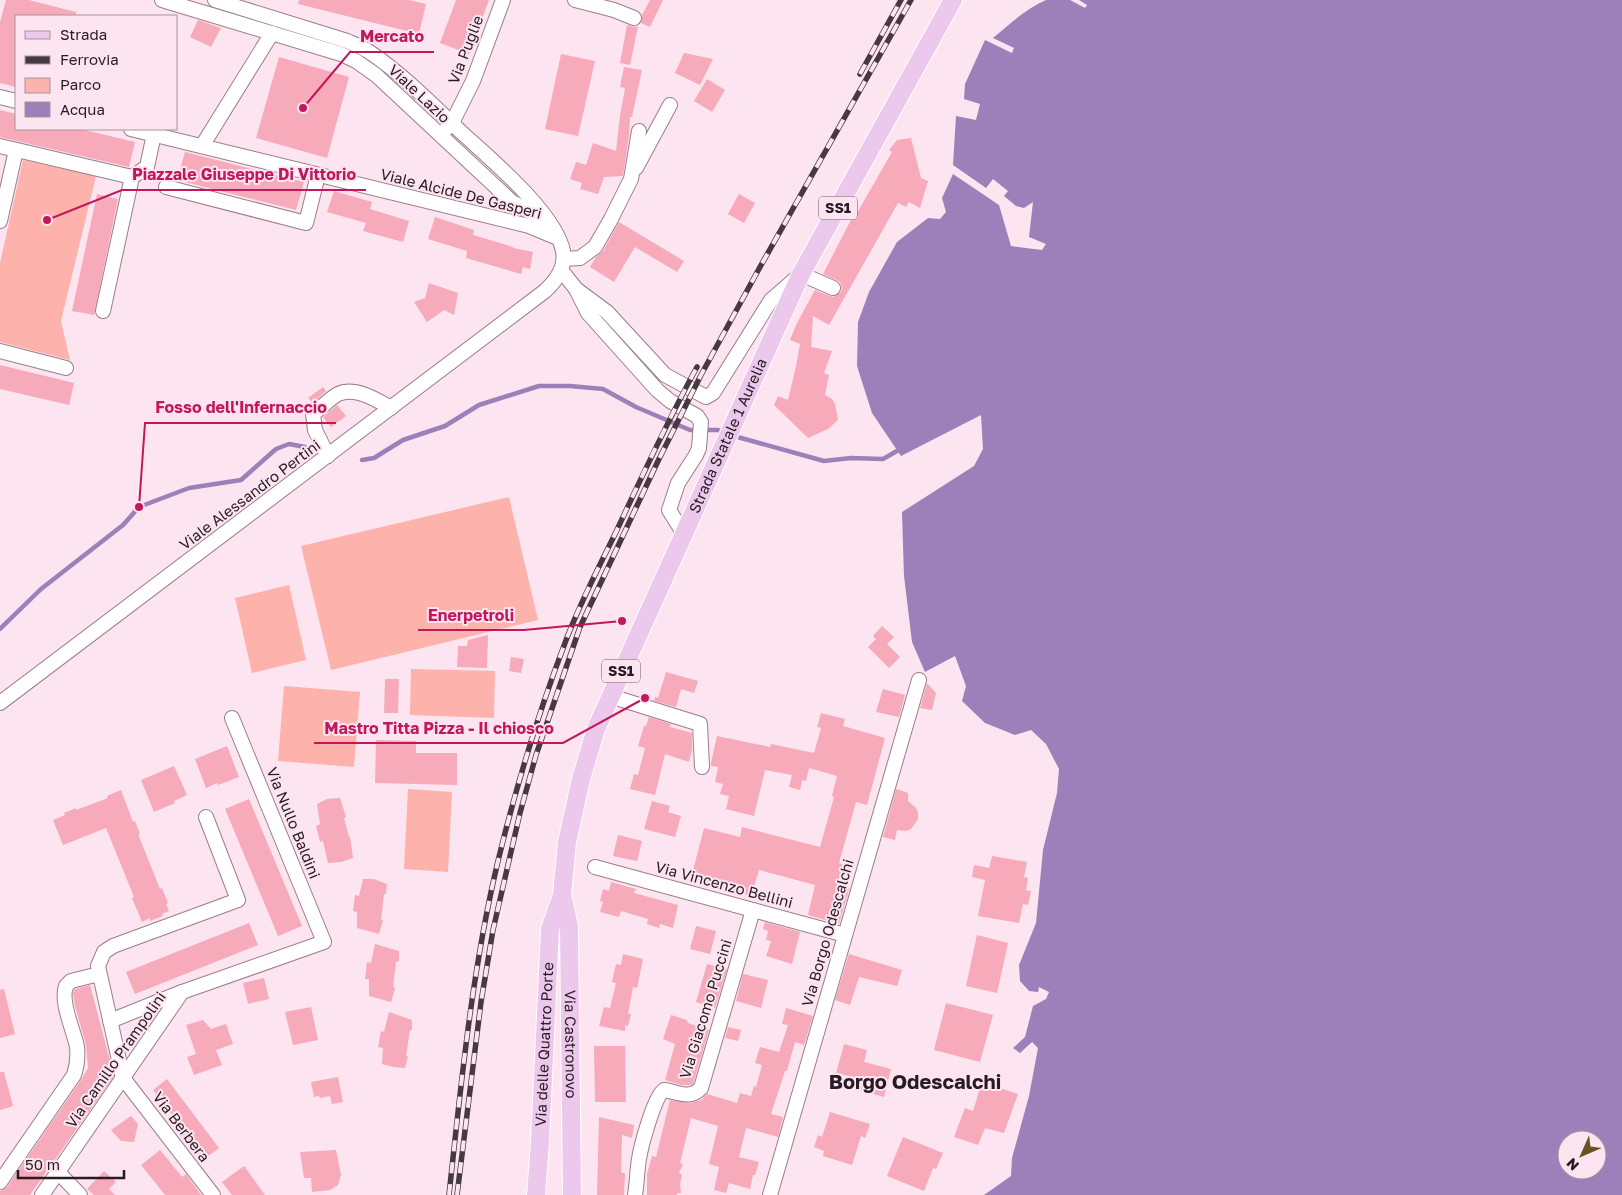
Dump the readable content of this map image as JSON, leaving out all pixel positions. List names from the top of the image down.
{
  "streets": {
    "main road": [
      "SS1",
      "Strada Statale 1 Aurelia",
      "Via delle Quattro Porte",
      "Via Castronovo"
    ],
    "street": [
      "Via Puglie",
      "Viale Lazio",
      "Viale Alcide De Gasperi",
      "Viale Alessandro Pertini",
      "Via Nullo Baldini",
      "Via Vincenzo Bellini",
      "Via Borgo Odescalchi",
      "Via Giacomo Puccini",
      "Via Camillo Prampolini",
      "Via Berbera"
    ]
  },
  "crossings": [
    ["Via Puglie", "Viale Lazio"],
    ["Viale Lazio", "Viale Alcide De Gasperi"],
    ["Strada Statale 1 Aurelia", "Via delle Quattro Porte"],
    ["Strada Statale 1 Aurelia", "Via Castronovo"],
    ["Via Nullo Baldini", "Via Camillo Prampolini"],
    ["Via Vincenzo Bellini", "Via Borgo Odescalchi"],
    ["Via Vincenzo Bellini", "Via Giacomo Puccini"],
    ["Via delle Quattro Porte", "Via Castronovo"],
    ["Via Camillo Prampolini", "Via Berbera"]
  ],
  "districts": ["Borgo Odescalchi"],
  "places": [
    "Mercato",
    "Piazzale Giuseppe Di Vittorio",
    "Fosso dell'Infernaccio",
    "Enerpetroli",
    "Mastro Titta Pizza - Il chiosco"
  ],
  "legend": [
    "Strada",
    "Ferrovia",
    "Parco",
    "Acqua"
  ],
  "scale_bar": "50 m",
  "north": "bottom left"
}
